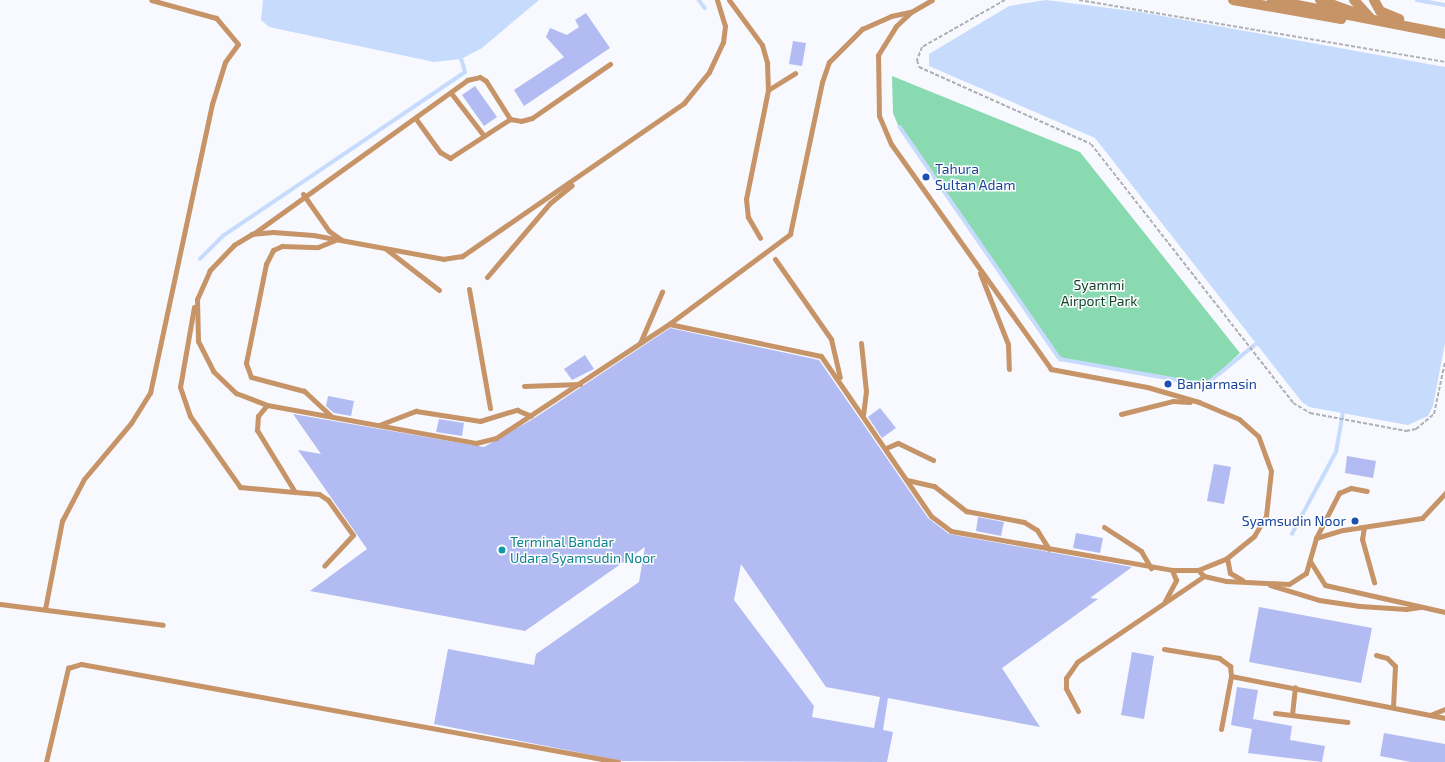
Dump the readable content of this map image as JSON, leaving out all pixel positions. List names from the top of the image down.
{
  "parks": ["Syammi Airport Park"],
  "places": [
    "Tahura Sultan Adam",
    "Banjarmasin",
    "Syamsudin Noor",
    "Terminal Bandar Udara Syamsudin Noor"
  ]
}
